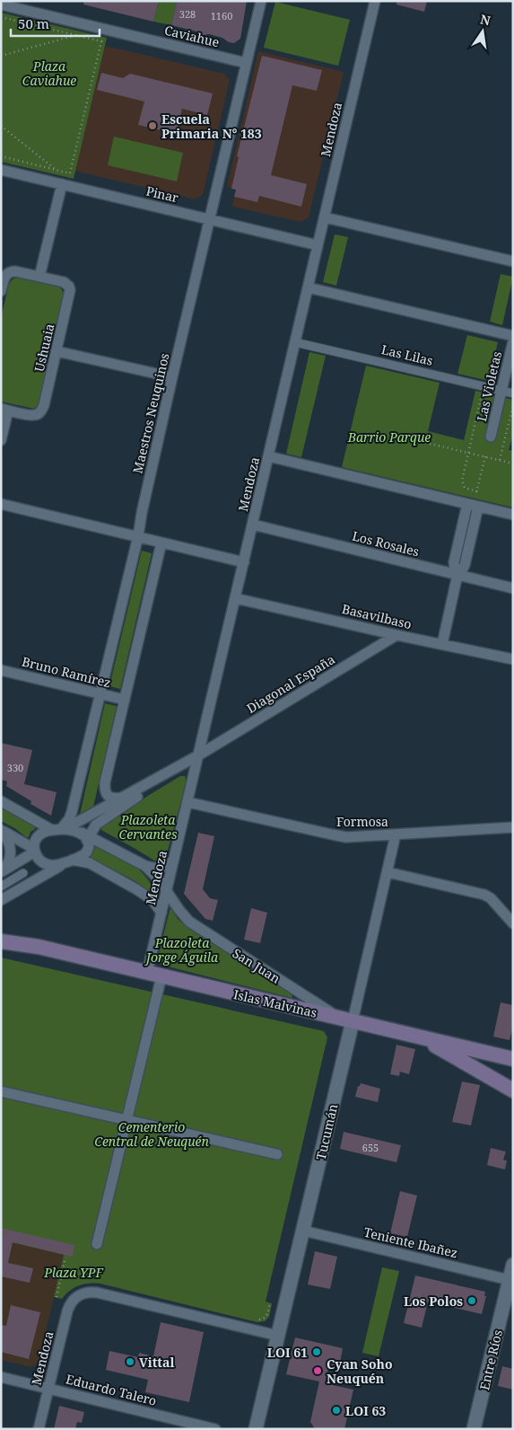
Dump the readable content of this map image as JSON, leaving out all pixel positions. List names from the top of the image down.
{
  "streets": {
    "main road": ["Islas Malvinas"],
    "street": [
      "Caviahue",
      "Mendoza",
      "Pinar",
      "Ushuaia",
      "Las Lilas",
      "Las Violetas",
      "Maestros Neuquinos",
      "Los Rosales",
      "Basavilbaso",
      "Bruno Ramírez",
      "Diagonal España",
      "Formosa",
      "San Juan",
      "Tucumán",
      "Teniente Ibañez",
      "Entre Ríos",
      "Eduardo Talero"
    ]
  },
  "crossings": [
    ["Caviahue", "Maestros Neuquinos"],
    ["Mendoza", "Pinar"],
    ["Mendoza", "Las Lilas"],
    ["Mendoza", "Los Rosales"],
    ["Mendoza", "Basavilbaso"],
    ["Mendoza", "Diagonal España"],
    ["Mendoza", "Formosa"],
    ["Mendoza", "San Juan"],
    ["Mendoza", "Islas Malvinas"],
    ["Mendoza", "Tucumán"],
    ["Mendoza", "Eduardo Talero"],
    ["Pinar", "Maestros Neuquinos"],
    ["Las Lilas", "Las Violetas"],
    ["Maestros Neuquinos", "Bruno Ramírez"],
    ["Maestros Neuquinos", "Diagonal España"],
    ["Maestros Neuquinos", "San Juan"],
    ["Basavilbaso", "Diagonal España"],
    ["Diagonal España", "San Juan"],
    ["Formosa", "Tucumán"],
    ["San Juan", "Islas Malvinas"],
    ["San Juan", "Tucumán"],
    ["Islas Malvinas", "Tucumán"],
    ["Tucumán", "Teniente Ibañez"],
    ["Teniente Ibañez", "Entre Ríos"]
  ],
  "parks": [
    "Plaza Caviahue",
    "Barrio Parque",
    "Plazoleta Cervantes",
    "Plazoleta Jorge Águila",
    "Cementerio Central de Neuquén",
    "Plaza YPF"
  ],
  "places": [
    "Escuela Primaria N° 183",
    "Los Polos",
    "LOI 61",
    "Vittal",
    "Cyan Soho Neuquén",
    "LOI 63"
  ],
  "house_numbers": [
    "328",
    "1160",
    "330",
    "655"
  ],
  "scale_bar": "50 m",
  "north": "top"
}
